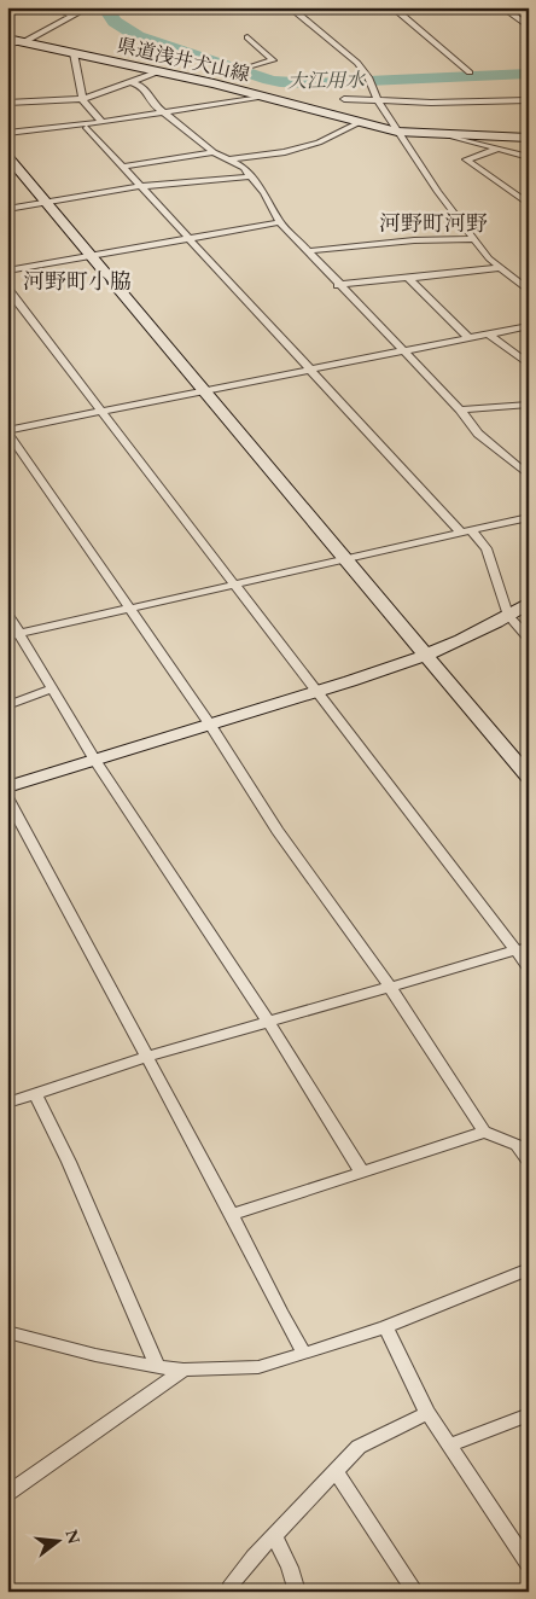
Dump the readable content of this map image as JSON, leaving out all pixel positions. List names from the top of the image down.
{
  "streets": {
    "street": ["県道浅井犬山線"]
  },
  "districts": ["河野町河野", "河野町小脇"],
  "water": ["大江用水"],
  "north": "right"
}
